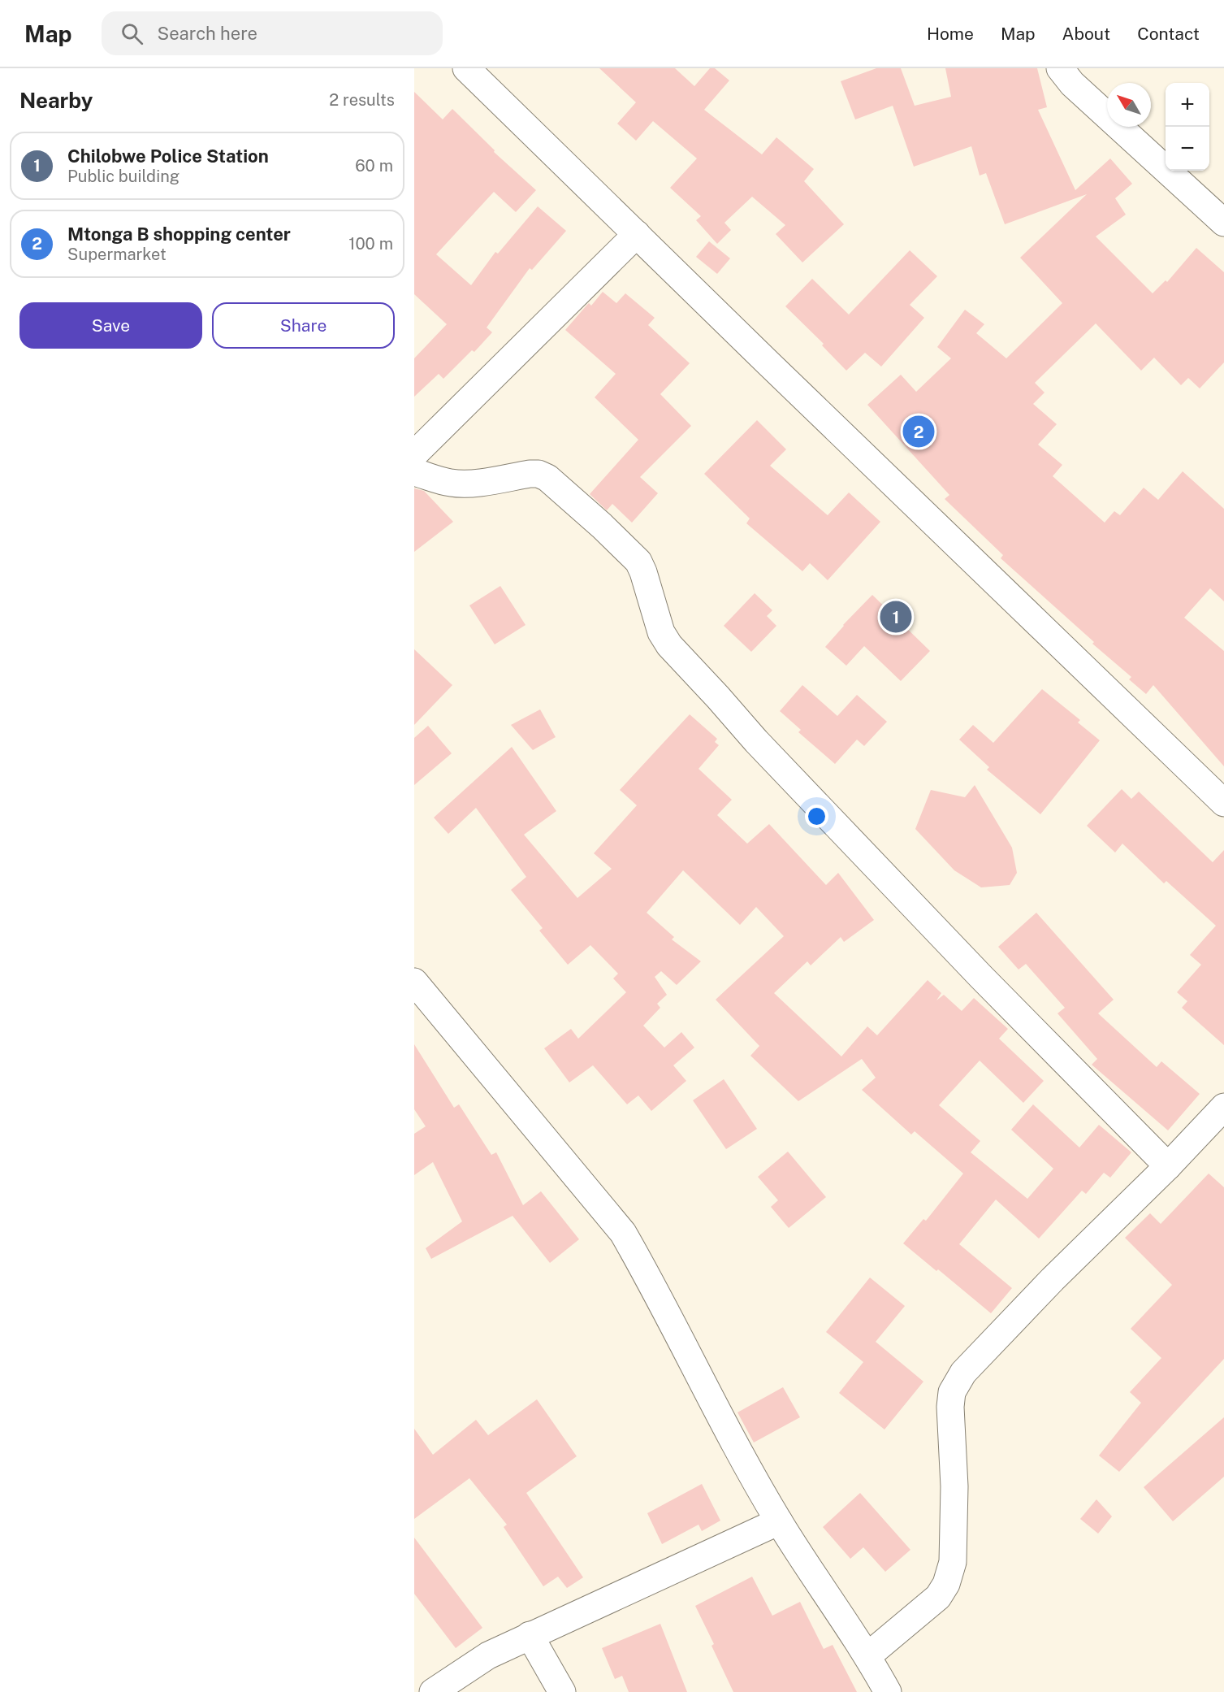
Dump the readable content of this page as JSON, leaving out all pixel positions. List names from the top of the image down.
{
  "north": "top left",
  "page": {
    "header": "Map",
    "search": "Search here",
    "nav": [
      "Home",
      "Map",
      "About",
      "Contact"
    ],
    "heading": ["Nearby", "2 results"],
    "map_buttons": ["+", "−"],
    "list": [
      {
        "mark": "1",
        "name": "Chilobwe Police Station",
        "note": "Public building",
        "value": "60 m"
      },
      {
        "mark": "2",
        "name": "Mtonga B shopping center",
        "note": "Supermarket",
        "value": "100 m"
      }
    ],
    "buttons": ["Save", "Share"],
    "pins": ["2", "1"]
  }
}
